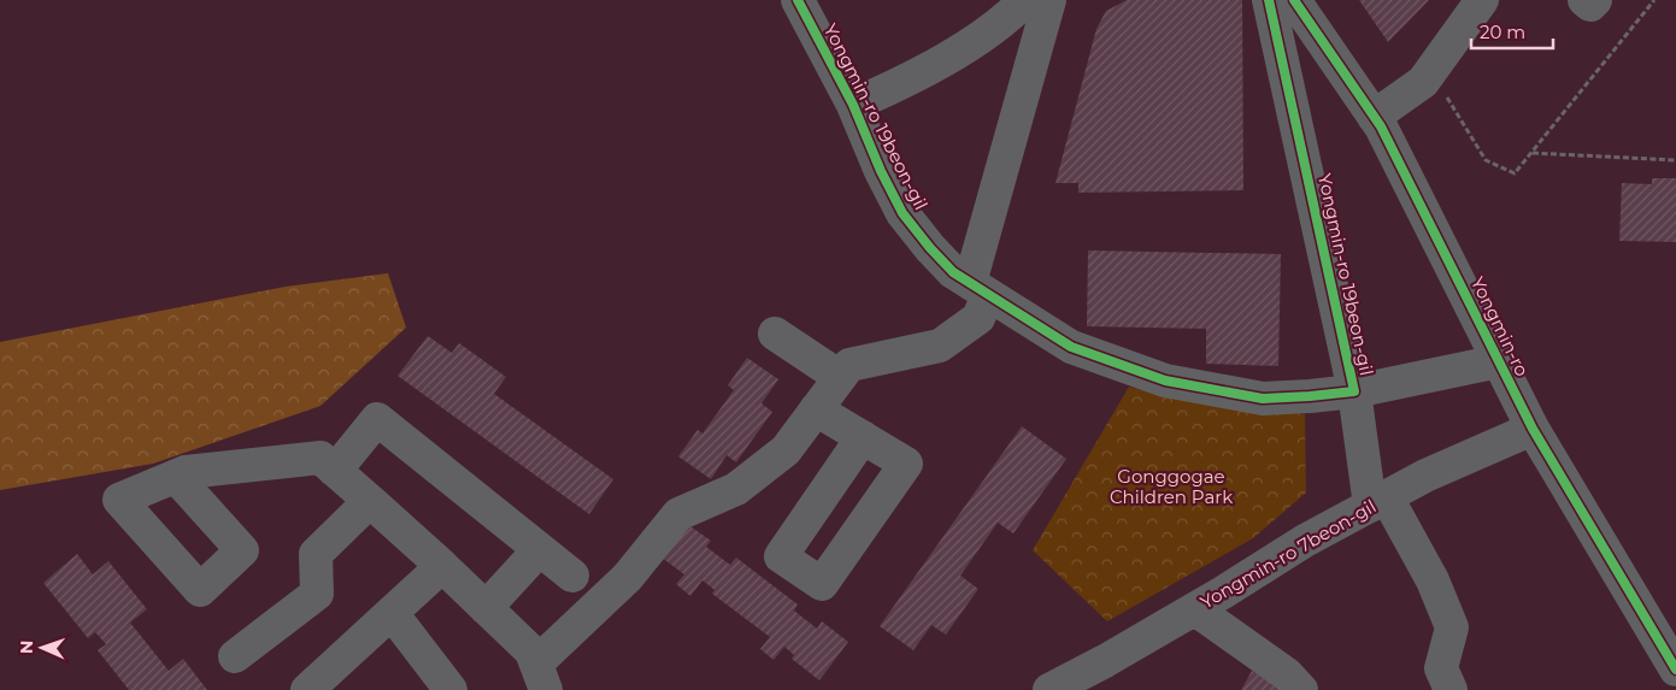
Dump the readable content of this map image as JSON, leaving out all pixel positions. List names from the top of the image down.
{
  "streets": {
    "street": ["Yongmin-ro 19beon-gil", "Yongmin-ro", "Yongmin-ro 7beon-gil"]
  },
  "crossings": [
    ["Yongmin-ro", "Yongmin-ro 7beon-gil"]
  ],
  "parks": ["Gonggogae Children Park"],
  "scale_bar": "20 m",
  "north": "left"
}
